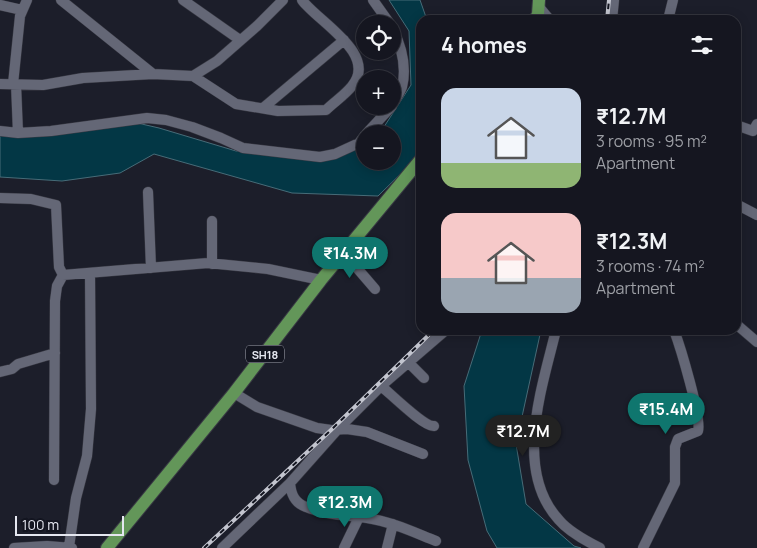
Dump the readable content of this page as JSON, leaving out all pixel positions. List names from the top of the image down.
{
  "streets": {
    "main road": ["SH18"]
  },
  "scale_bar": "100 m",
  "page": {
    "map_buttons": ["+", "−"],
    "heading": "4 homes",
    "list": [
      {
        "name": "₹12.7M",
        "note": "3 rooms · 95 m² · Apartment"
      },
      {
        "name": "₹12.3M",
        "note": "3 rooms · 74 m² · Apartment"
      }
    ],
    "price": [
      "₹14.3M",
      "₹15.4M",
      "₹12.7M",
      "₹12.3M"
    ],
    "scale": "100 m"
  }
}
